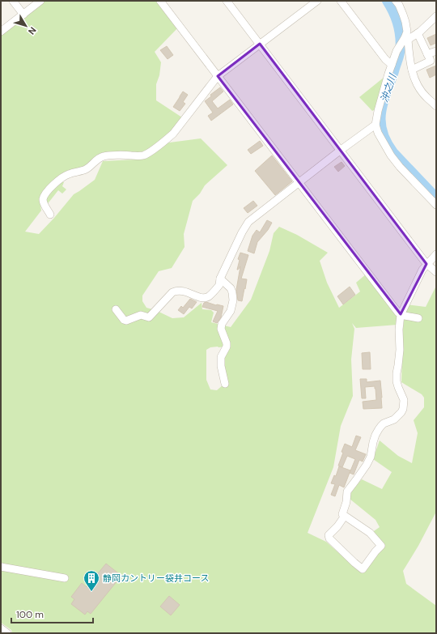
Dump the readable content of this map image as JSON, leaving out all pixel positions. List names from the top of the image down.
{
  "water": ["沖之川"],
  "places": {
    "building": ["静岡カントリー袋井コース"]
  },
  "scale_bar": "100 m",
  "north": "bottom right"
}
